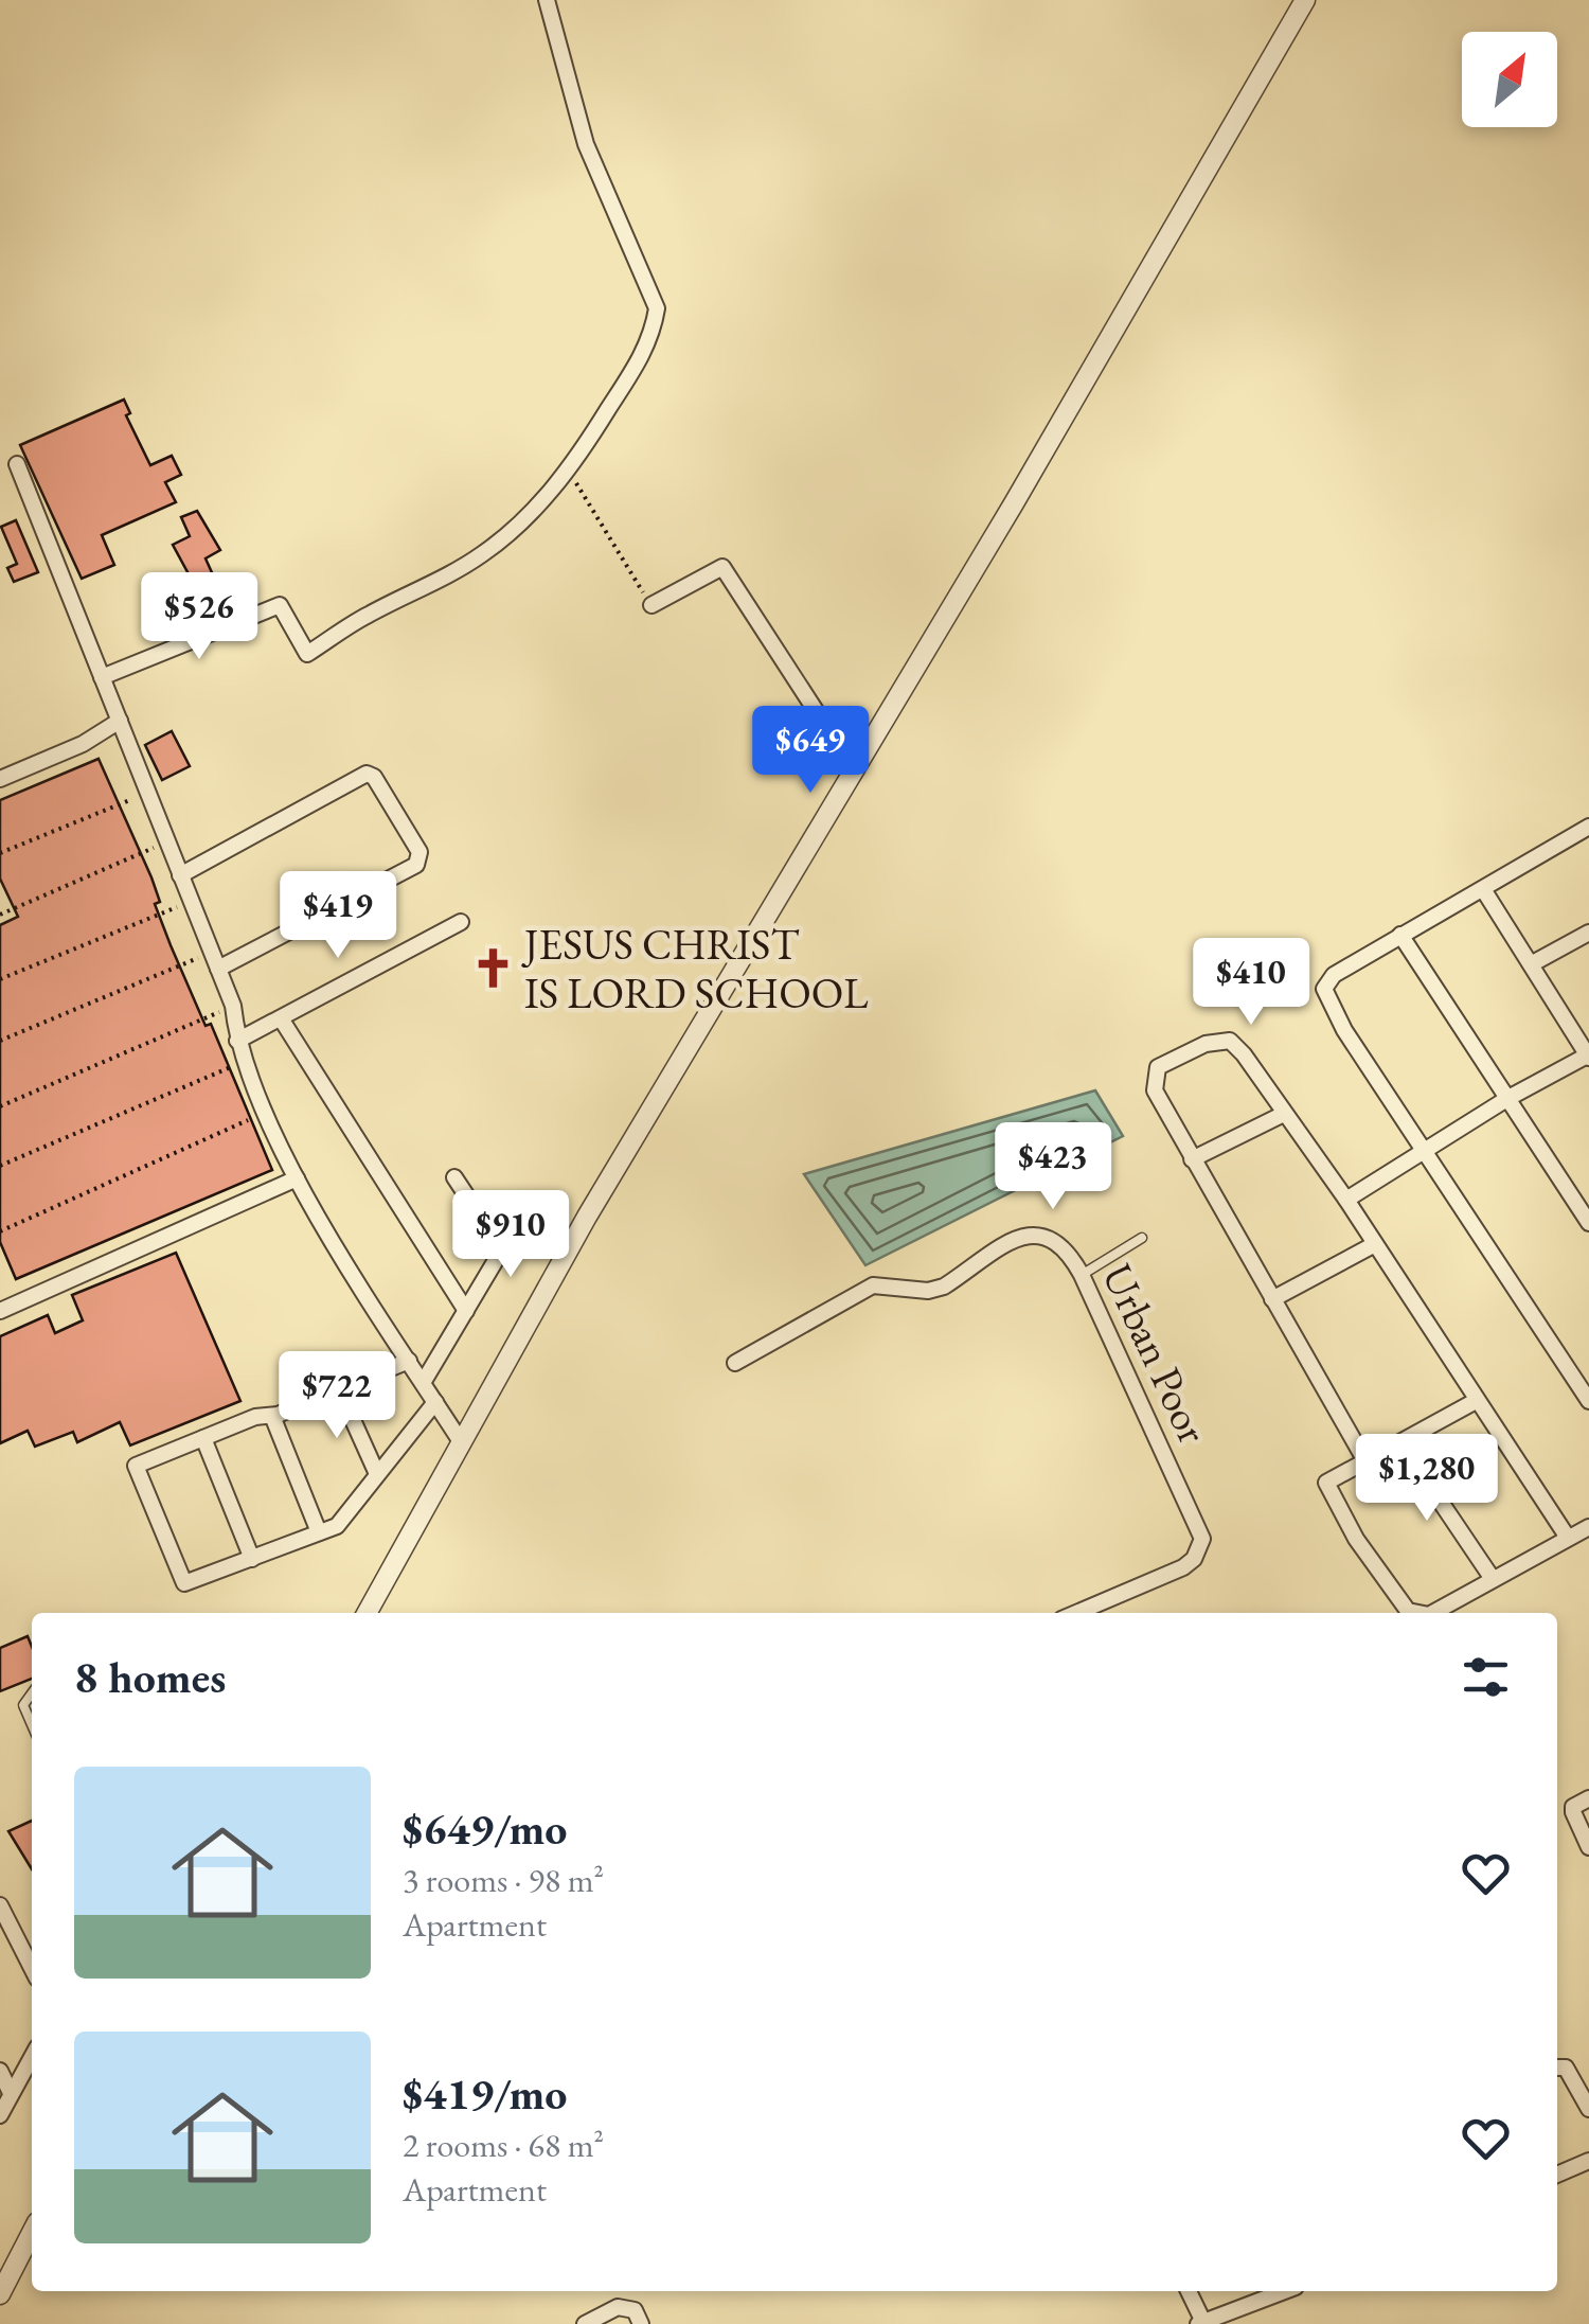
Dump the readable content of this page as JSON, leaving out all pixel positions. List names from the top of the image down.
{
  "streets": {
    "street": ["Urban Poor"]
  },
  "places": {
    "church": ["JESUS CHRIST IS LORD SCHOOL"]
  },
  "north": "top right",
  "page": {
    "price": [
      "$526",
      "$649",
      "$419",
      "$410",
      "$423",
      "$910",
      "$722",
      "$1,280"
    ],
    "heading": "8 homes",
    "list": [
      {
        "name": "$649/mo",
        "note": "3 rooms · 98 m² · Apartment"
      },
      {
        "name": "$419/mo",
        "note": "2 rooms · 68 m² · Apartment"
      }
    ]
  }
}
